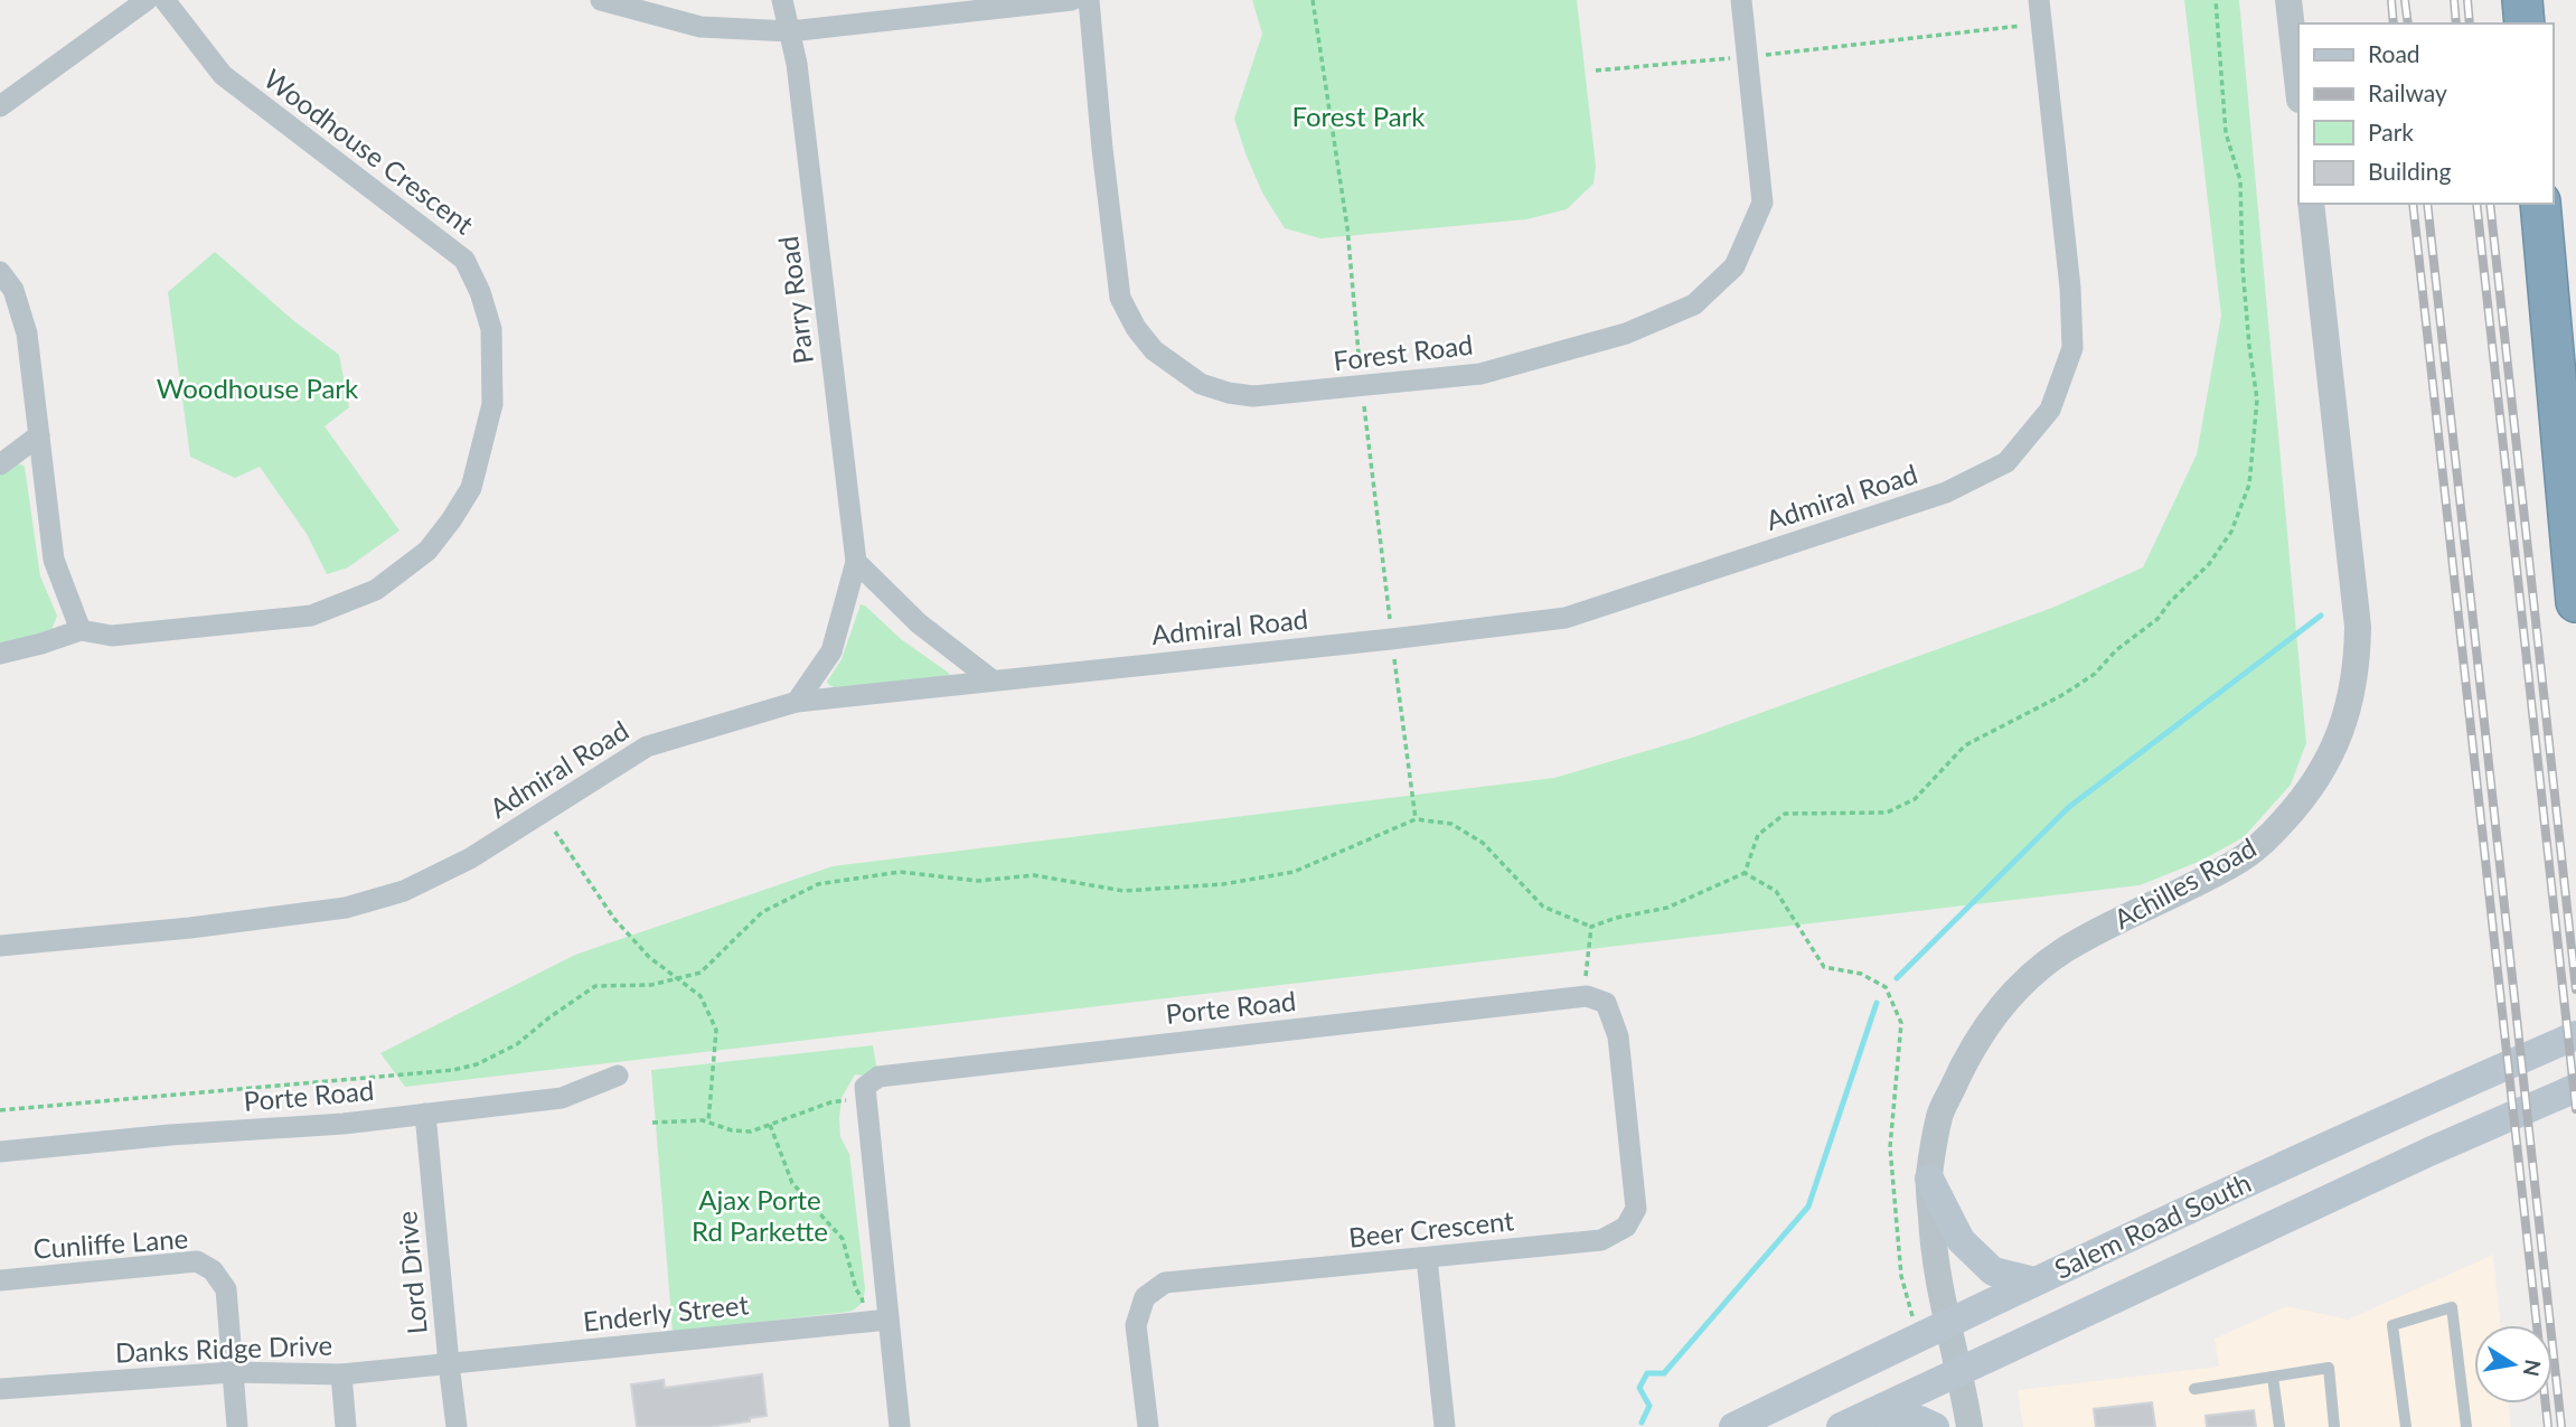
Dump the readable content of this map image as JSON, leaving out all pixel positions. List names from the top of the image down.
{
  "streets": {
    "main road": ["Salem Road South"],
    "street": [
      "Woodhouse Crescent",
      "Parry Road",
      "Forest Road",
      "Admiral Road",
      "Achilles Road",
      "Porte Road",
      "Beer Crescent",
      "Cunliffe Lane",
      "Lord Drive",
      "Enderly Street",
      "Danks Ridge Drive"
    ]
  },
  "crossings": [
    ["Parry Road", "Admiral Road"],
    ["Achilles Road", "Salem Road South"],
    ["Porte Road", "Beer Crescent"],
    ["Porte Road", "Lord Drive"],
    ["Cunliffe Lane", "Danks Ridge Drive"],
    ["Lord Drive", "Enderly Street"],
    ["Lord Drive", "Danks Ridge Drive"],
    ["Enderly Street", "Danks Ridge Drive"]
  ],
  "parks": ["Forest Park", "Woodhouse Park", "Ajax Porte Rd Parkette"],
  "legend": [
    "Road",
    "Railway",
    "Park",
    "Building"
  ],
  "north": "right"
}
